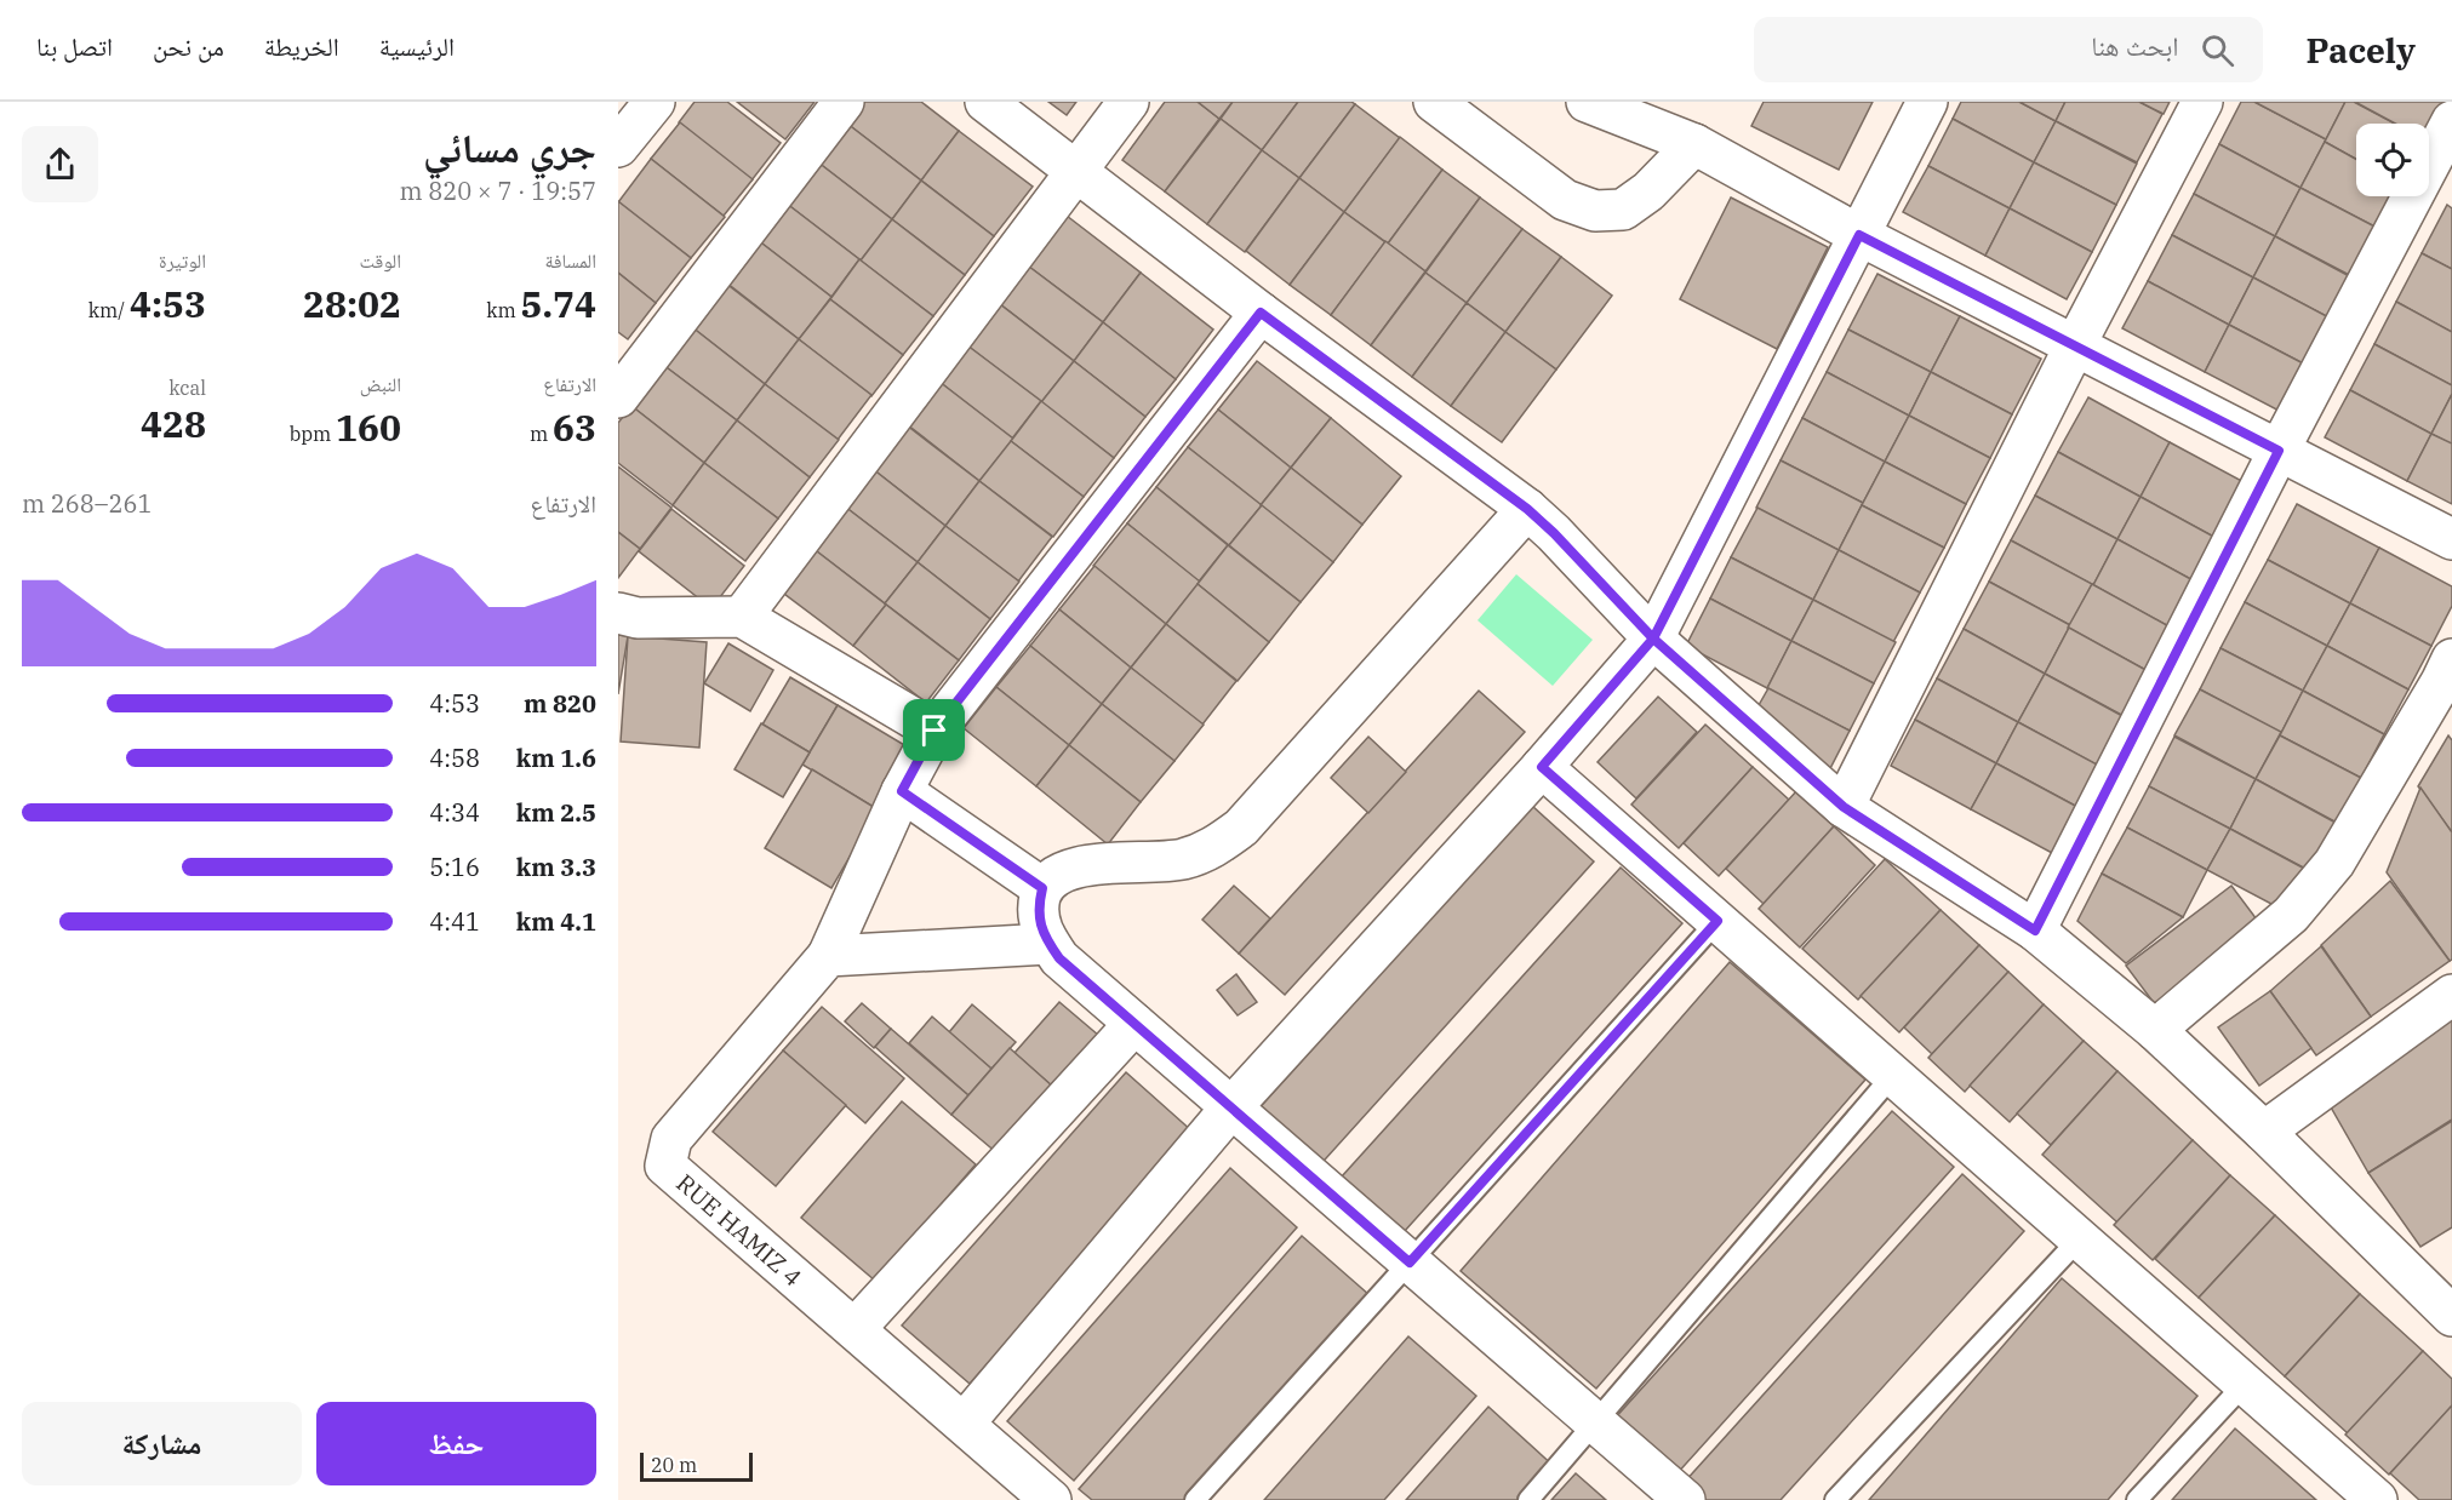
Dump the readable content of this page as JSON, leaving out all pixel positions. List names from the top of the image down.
{
  "streets": {
    "street": ["RUE HAMIZ 4"]
  },
  "scale_bar": "20 m",
  "page": {
    "header": "Pacely",
    "search": "ابحث هنا",
    "nav": [
      "الرئيسية",
      "الخريطة",
      "من نحن",
      "اتصل بنا"
    ],
    "heading": ["جري مسائي", "19:57 · 7 × 820 m"],
    "stats": [
      ["المسافة", "5.74 km"],
      ["الوقت", "28:02"],
      ["الوتيرة", "4:53 /km"],
      ["الارتفاع", "63 m"],
      ["النبض", "160 bpm"],
      ["kcal", "428"]
    ],
    "chart": ["الارتفاع", "261–268 m"],
    "list": [
      {
        "name": "820 m",
        "note": "4:53"
      },
      {
        "name": "1.6 km",
        "note": "4:58"
      },
      {
        "name": "2.5 km",
        "note": "4:34"
      },
      {
        "name": "3.3 km",
        "note": "5:16"
      },
      {
        "name": "4.1 km",
        "note": "4:41"
      }
    ],
    "buttons": ["حفظ", "مشاركة"],
    "scale": "20 m"
  }
}
